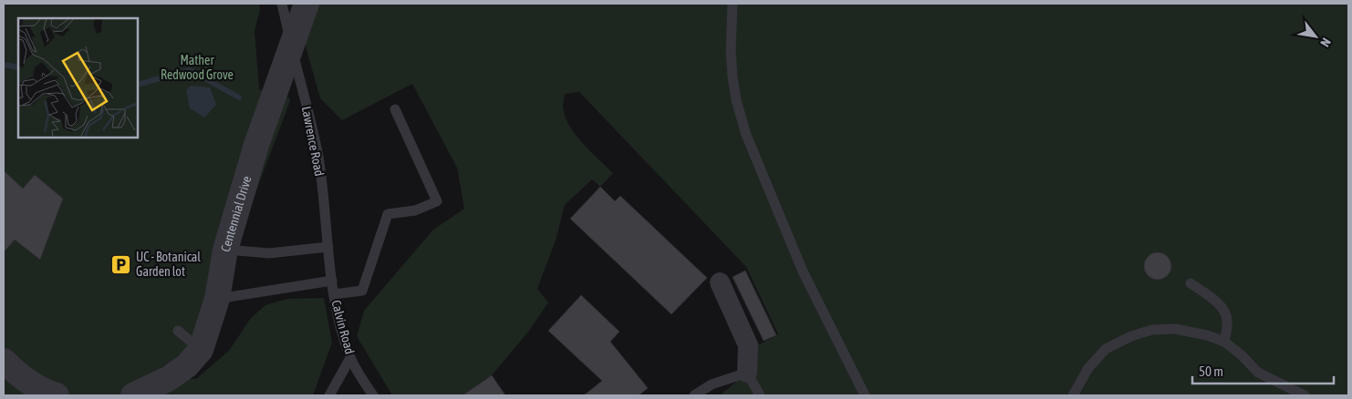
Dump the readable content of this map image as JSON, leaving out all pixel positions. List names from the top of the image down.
{
  "streets": {
    "street": ["Centennial Drive"],
    "lane": ["Lawrence Road", "Calvin Road"]
  },
  "crossings": [
    ["Lawrence Road", "Calvin Road"]
  ],
  "parks": ["Mather Redwood Grove"],
  "places": {
    "parking": ["UC - Botanical Garden lot"]
  },
  "scale_bar": "50 m",
  "north": "bottom right"
}
